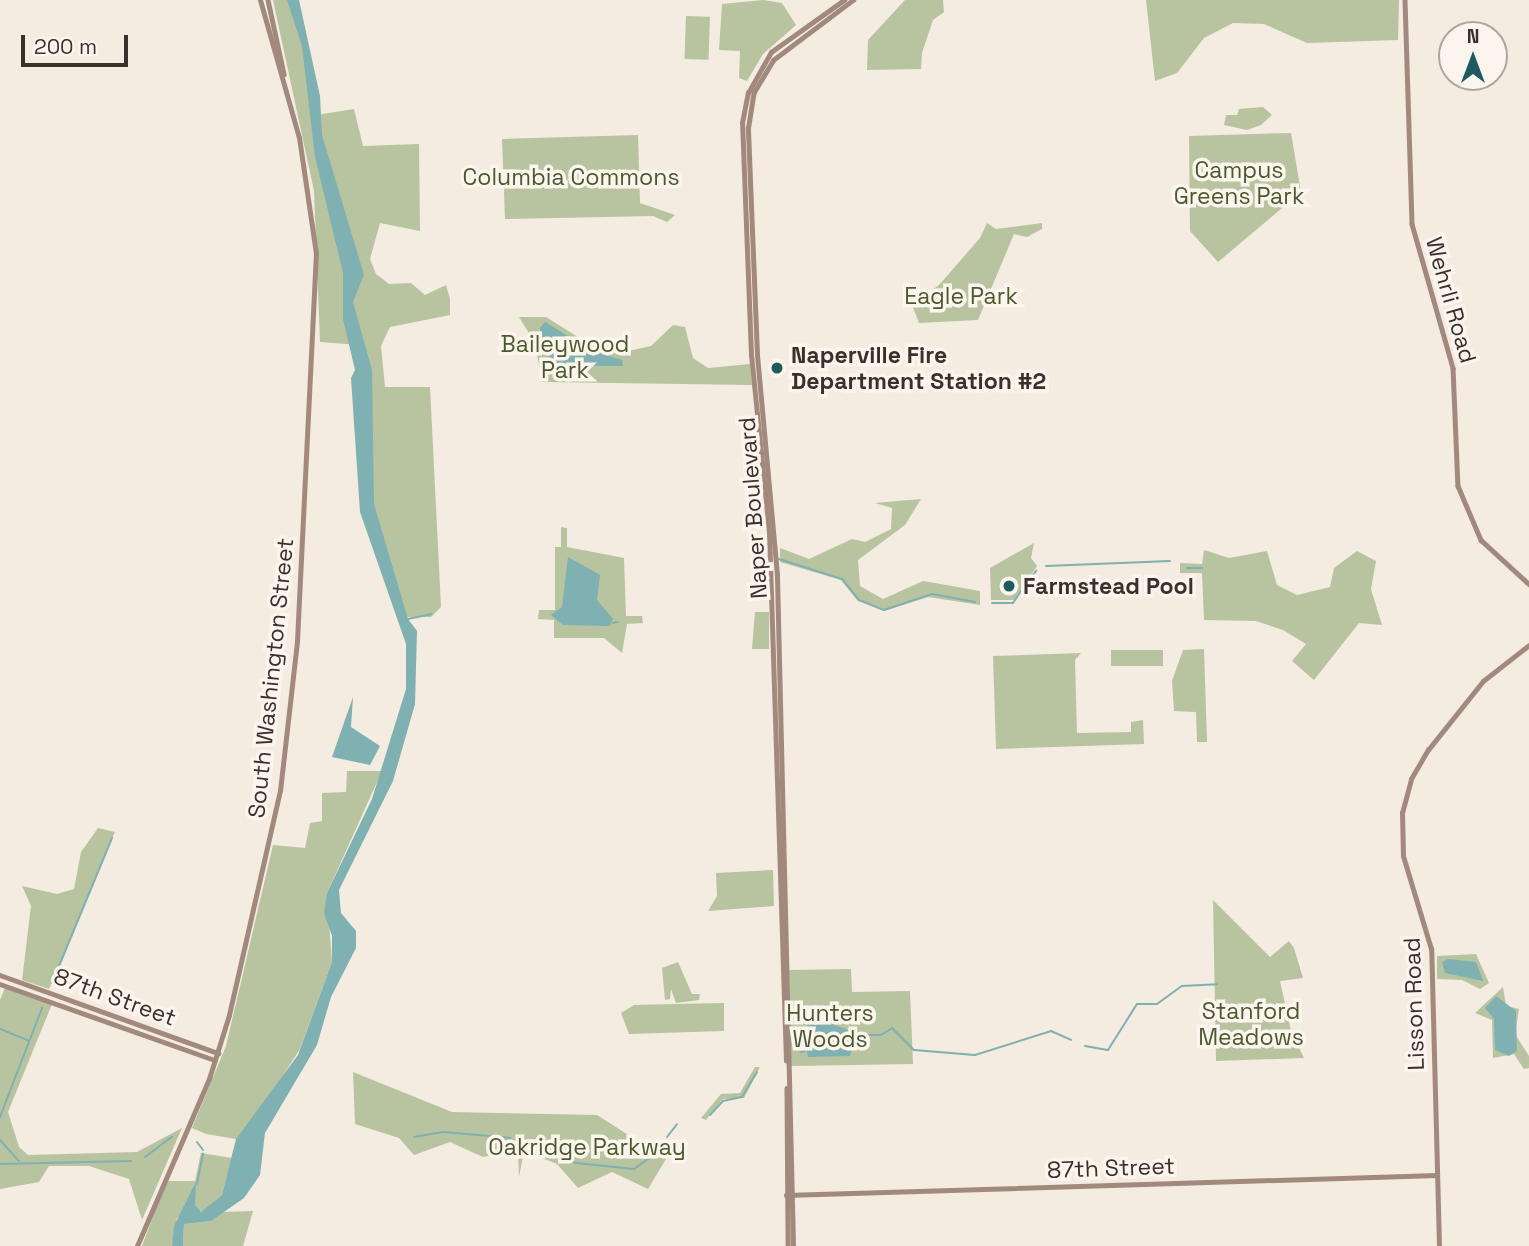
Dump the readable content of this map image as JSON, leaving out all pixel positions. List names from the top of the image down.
{
  "streets": {
    "main road": [
      "Wehrli Road",
      "Naper Boulevard",
      "South Washington Street",
      "87th Street",
      "Lisson Road"
    ]
  },
  "crossings": [
    ["Naper Boulevard", "87th Street"],
    ["South Washington Street", "87th Street"],
    ["87th Street", "Lisson Road"]
  ],
  "parks": [
    "Campus Greens Park",
    "Columbia Commons",
    "Eagle Park",
    "Baileywood Park",
    "Stanford Meadows",
    "Hunters Woods",
    "Oakridge Parkway"
  ],
  "places": ["Naperville Fire Department Station #2", "Farmstead Pool"],
  "scale_bar": "200 m",
  "north": "top"
}
